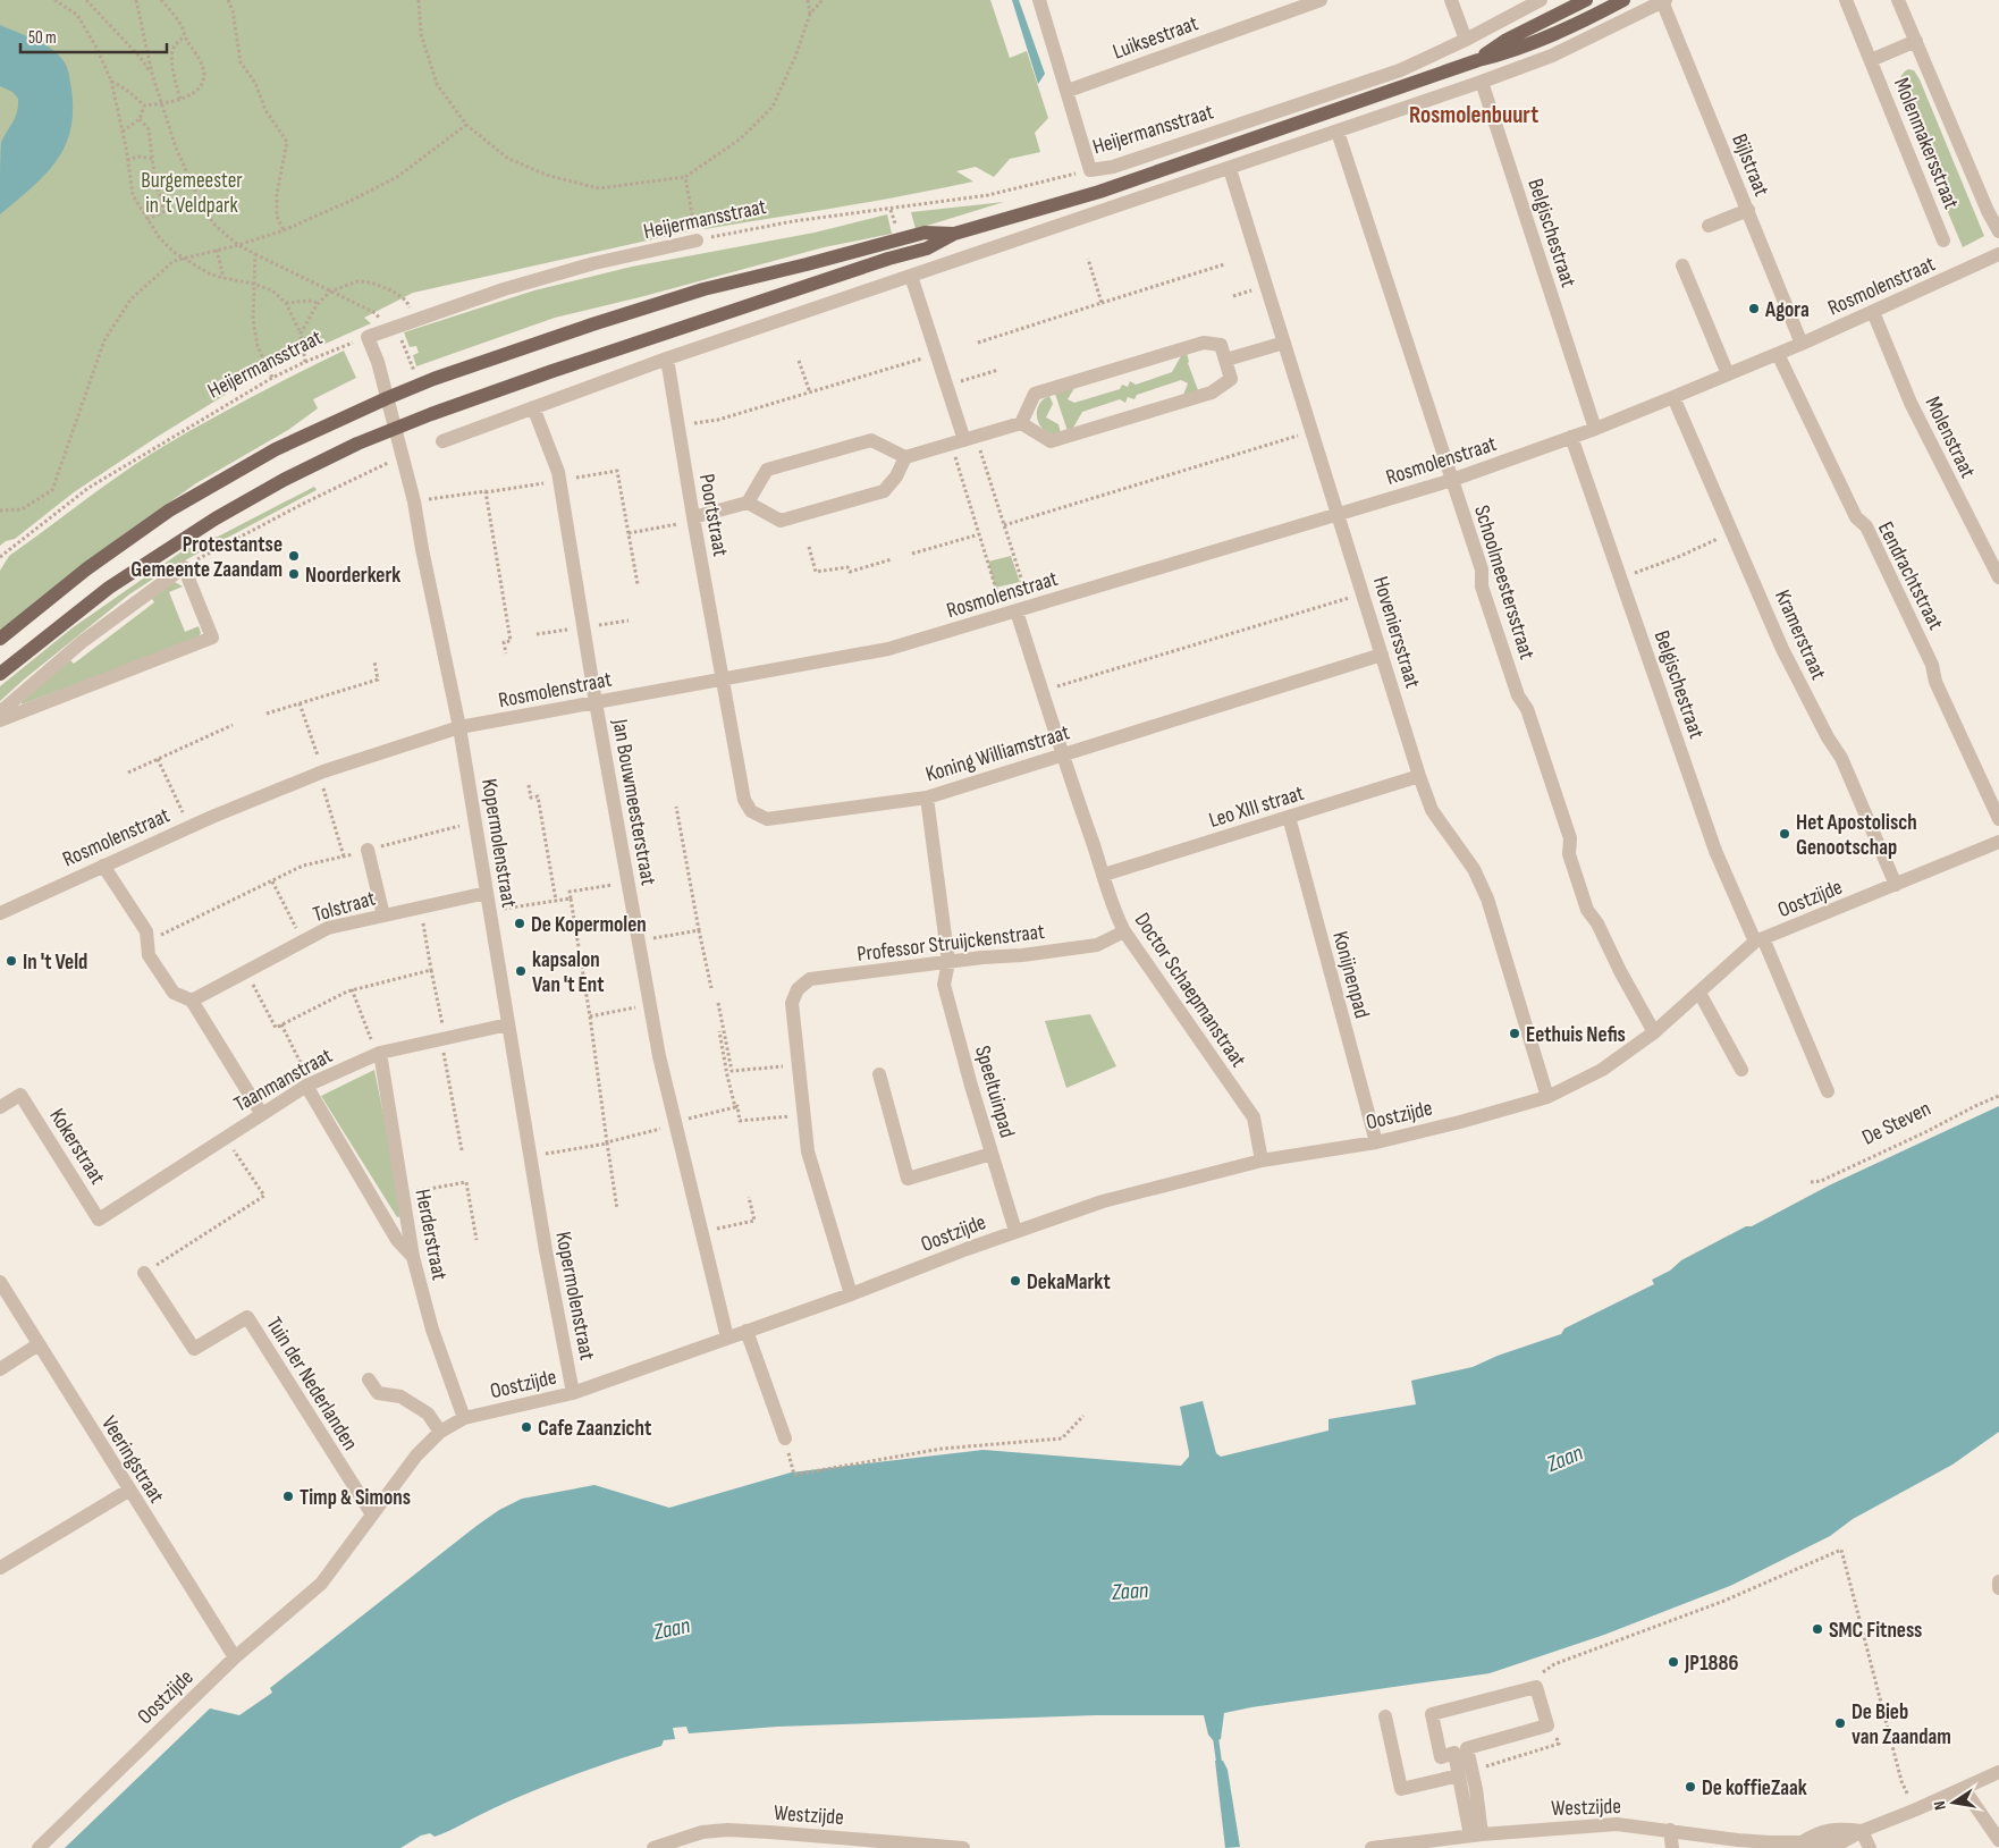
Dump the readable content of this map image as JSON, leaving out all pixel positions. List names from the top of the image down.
{
  "streets": {
    "main road": ["Heijermansstraat"],
    "street": [
      "Luiksestraat",
      "Molenmakersstraat",
      "Bijlstraat",
      "Belgischestraat",
      "Rosmolenstraat",
      "Molenstraat",
      "Poortstraat",
      "Eendrachtstraat",
      "Schoolmeestersstraat",
      "Hoveniersstraat",
      "Kramerstraat",
      "Koning Williamstraat",
      "Jan Bouwmeesterstraat",
      "Leo XIII straat",
      "Kopermolenstraat",
      "Oostzijde",
      "Tolstraat",
      "Professor Struijckenstraat",
      "Konijnenpad",
      "Doctor Schaepmanstraat",
      "Taanmanstraat",
      "Speeltuinpad",
      "Kokerstraat",
      "Herderstraat",
      "Tuin der Nederlanden",
      "Veeringstraat",
      "Westzijde"
    ],
    "path": ["De Steven"]
  },
  "crossings": [
    ["Heijermansstraat", "Kopermolenstraat"],
    ["Bijlstraat", "Rosmolenstraat"],
    ["Belgischestraat", "Rosmolenstraat"],
    ["Belgischestraat", "Oostzijde"],
    ["Rosmolenstraat", "Molenstraat"],
    ["Rosmolenstraat", "Poortstraat"],
    ["Rosmolenstraat", "Eendrachtstraat"],
    ["Rosmolenstraat", "Schoolmeestersstraat"],
    ["Rosmolenstraat", "Hoveniersstraat"],
    ["Rosmolenstraat", "Kramerstraat"],
    ["Rosmolenstraat", "Koning Williamstraat"],
    ["Rosmolenstraat", "Jan Bouwmeesterstraat"],
    ["Rosmolenstraat", "Kopermolenstraat"],
    ["Rosmolenstraat", "Doctor Schaepmanstraat"],
    ["Poortstraat", "Koning Williamstraat"],
    ["Schoolmeestersstraat", "Oostzijde"],
    ["Hoveniersstraat", "Koning Williamstraat"],
    ["Hoveniersstraat", "Leo XIII straat"],
    ["Hoveniersstraat", "Oostzijde"],
    ["Kramerstraat", "Oostzijde"],
    ["Koning Williamstraat", "Doctor Schaepmanstraat"],
    ["Koning Williamstraat", "Speeltuinpad"],
    ["Jan Bouwmeesterstraat", "Oostzijde"],
    ["Leo XIII straat", "Konijnenpad"],
    ["Leo XIII straat", "Doctor Schaepmanstraat"],
    ["Kopermolenstraat", "Oostzijde"],
    ["Kopermolenstraat", "Tolstraat"],
    ["Kopermolenstraat", "Taanmanstraat"],
    ["Oostzijde", "Konijnenpad"],
    ["Oostzijde", "Doctor Schaepmanstraat"],
    ["Oostzijde", "Speeltuinpad"],
    ["Oostzijde", "Herderstraat"],
    ["Oostzijde", "Tuin der Nederlanden"],
    ["Oostzijde", "Veeringstraat"],
    ["Professor Struijckenstraat", "Doctor Schaepmanstraat"],
    ["Professor Struijckenstraat", "Speeltuinpad"],
    ["Taanmanstraat", "Kokerstraat"],
    ["Taanmanstraat", "Herderstraat"]
  ],
  "districts": ["Rosmolenbuurt"],
  "water": ["Zaan"],
  "parks": ["Burgemeester in 't Veldpark"],
  "places": [
    "Agora",
    "Protestantse Gemeente Zaandam",
    "Noorderkerk",
    "Het Apostolisch Genootschap",
    "De Kopermolen",
    "In 't Veld",
    "kapsalon Van 't Ent",
    "Eethuis Nefis",
    "DekaMarkt",
    "Cafe Zaanzicht",
    "Timp & Simons",
    "SMC Fitness",
    "JP1886",
    "De Bieb van Zaandam",
    "De koffieZaak"
  ],
  "scale_bar": "50 m",
  "north": "left"
}
